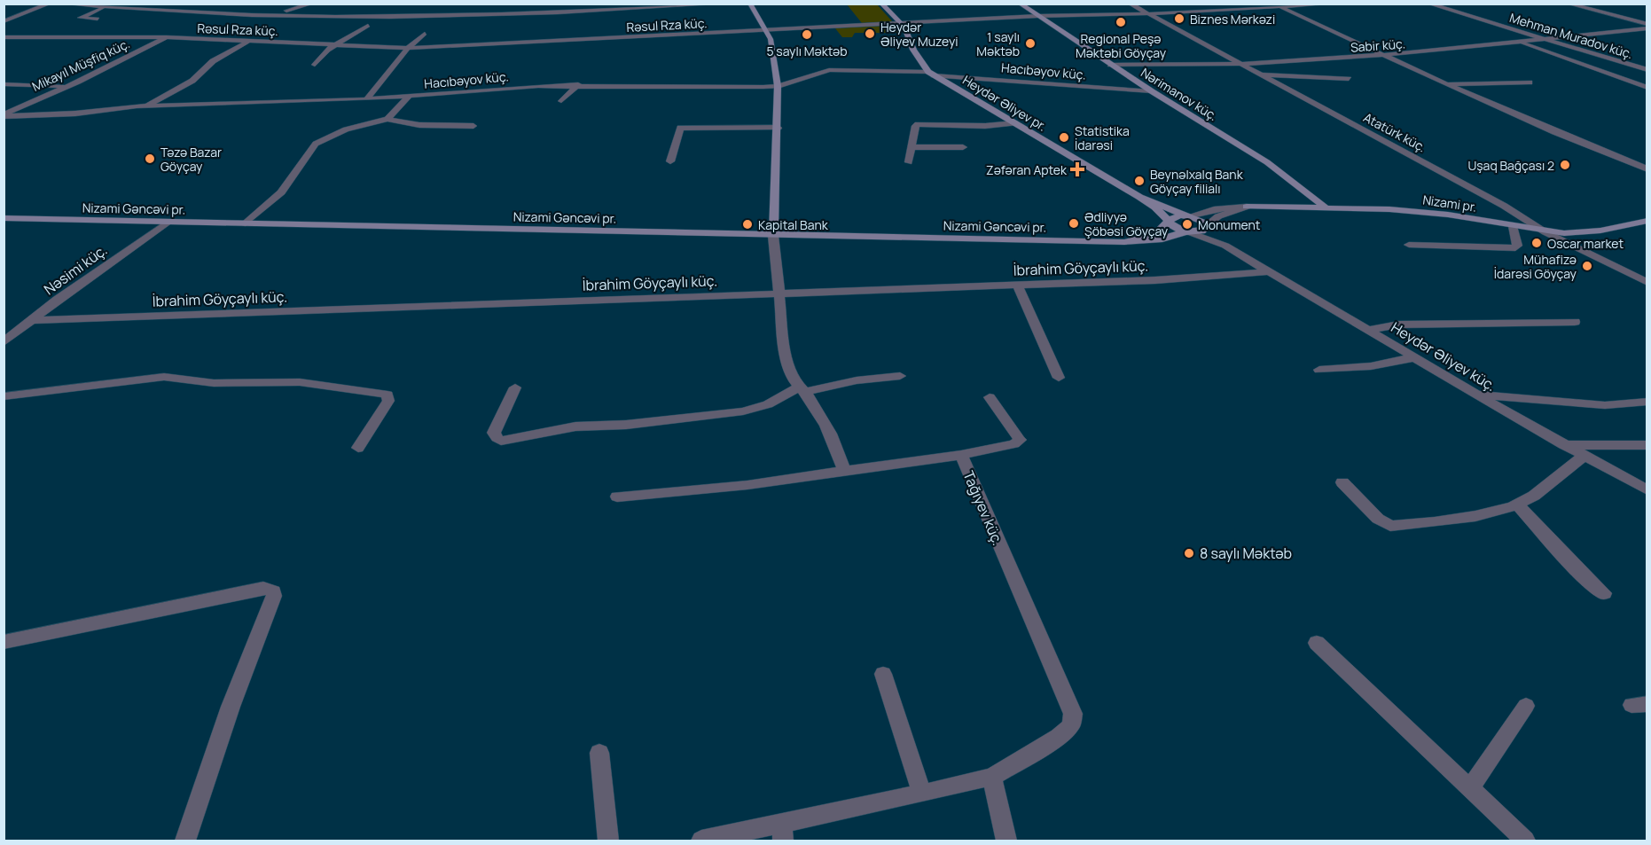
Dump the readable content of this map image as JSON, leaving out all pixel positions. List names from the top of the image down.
{
  "streets": {
    "main road": [
      "Nərimanov küç.",
      "Heydər Əliyev pr.",
      "Nizami pr.",
      "Nizami Gəncəvi pr."
    ],
    "street": [
      "Rəsul Rza küç.",
      "Mehman Muradov küç.",
      "Sabir küç.",
      "Mikayıl Müşfiq küç.",
      "Hacıbəyov küç.",
      "Atatürk küç.",
      "İbrahim Göyçaylı küç.",
      "Nəsimi küç.",
      "Heydər Əliyev küç.",
      "Tağıyev küç."
    ]
  },
  "crossings": [
    ["Rəsul Rza küç.", "Mikayıl Müşfiq küç."],
    ["Rəsul Rza küç.", "Nərimanov küç."],
    ["Rəsul Rza küç.", "Heydər Əliyev pr."],
    ["Rəsul Rza küç.", "Atatürk küç."],
    ["Mehman Muradov küç.", "Sabir küç."],
    ["Sabir küç.", "Nərimanov küç."],
    ["Sabir küç.", "Atatürk küç."],
    ["Mikayıl Müşfiq küç.", "Hacıbəyov küç."],
    ["Hacıbəyov küç.", "Nərimanov küç."],
    ["Hacıbəyov küç.", "Heydər Əliyev pr."],
    ["Nərimanov küç.", "Nizami pr."],
    ["Atatürk küç.", "Nizami pr."],
    ["Nizami Gəncəvi pr.", "Nəsimi küç."],
    ["İbrahim Göyçaylı küç.", "Nəsimi küç."],
    ["İbrahim Göyçaylı küç.", "Heydər Əliyev küç."]
  ],
  "places": {
    "other": [
      "Biznes Mərkəzi",
      "Regional Peşə Məktəbi Göyçay",
      "Heydər Əliyev Muzeyi",
      "5 saylı Məktəb",
      "1 saylı Məktəb",
      "Statistika İdarəsi",
      "Təzə Bazar Göyçay",
      "Uşaq Bağçası 2",
      "Beynəlxalq Bank Göyçay filialı",
      "Ədliyyə Şöbəsi Göyçay",
      "Kapital Bank",
      "Monument",
      "Oscar market",
      "Mühafizə İdarəsi Göyçay",
      "8 saylı Məktəb"
    ],
    "health": ["Zəfəran Aptek"]
  }
}
